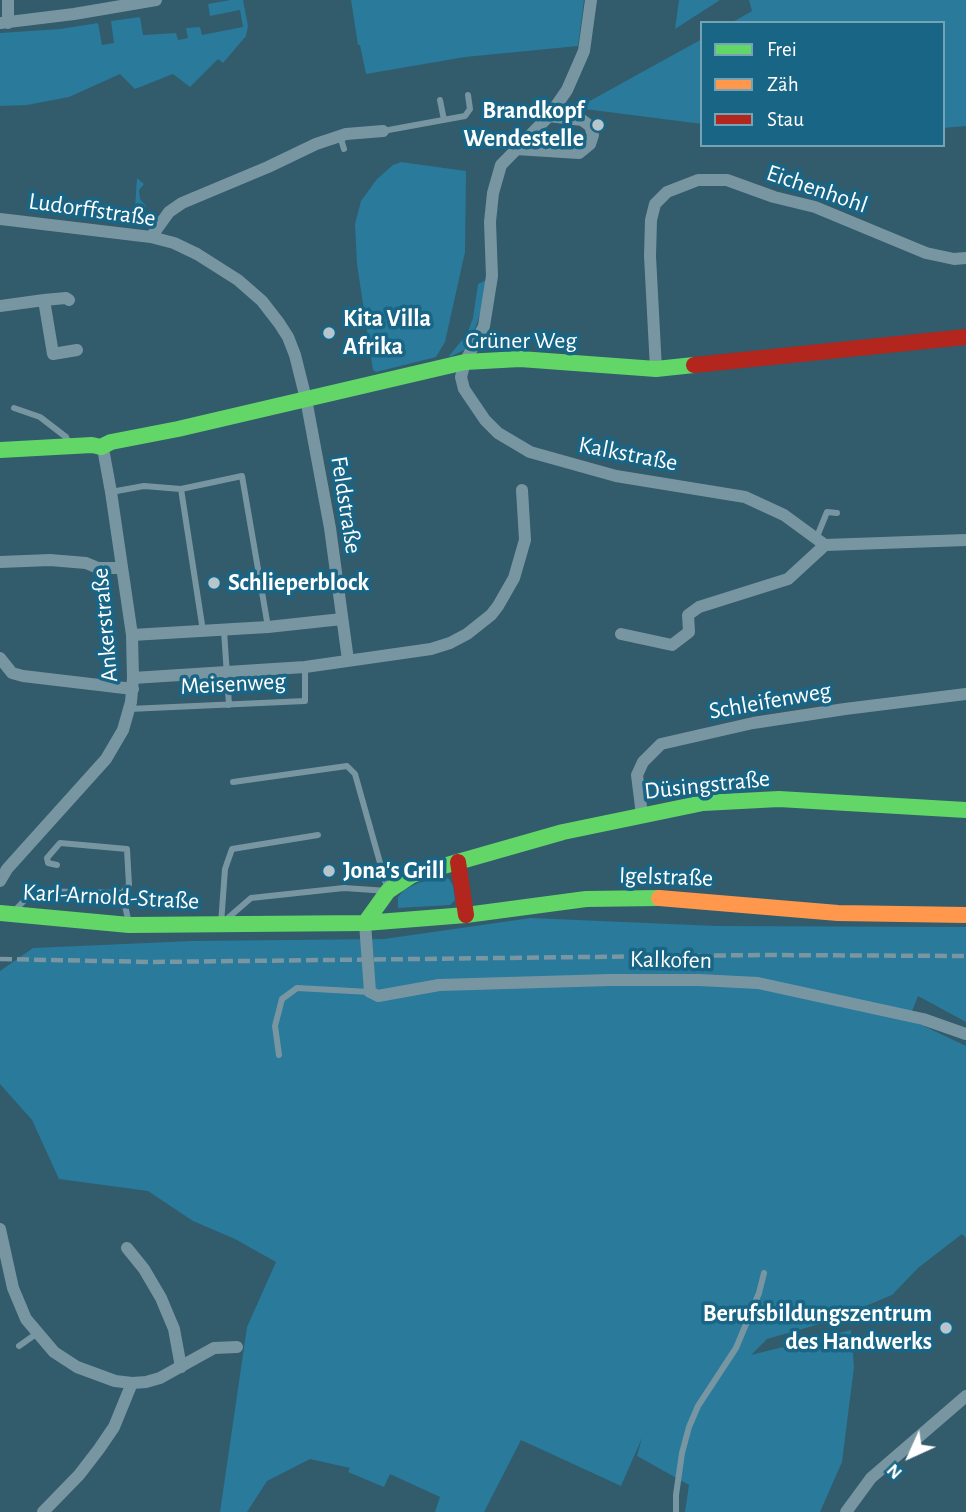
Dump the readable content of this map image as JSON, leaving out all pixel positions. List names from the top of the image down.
{
  "streets": {
    "main road": [
      "Grüner Weg",
      "Düsingstraße",
      "Igelstraße",
      "Karl-Arnold-Straße"
    ],
    "street": [
      "Eichenhohl",
      "Ludorffstraße",
      "Kalkstraße",
      "Feldstraße",
      "Ankerstraße",
      "Meisenweg",
      "Schleifenweg",
      "Kalkofen"
    ]
  },
  "crossings": [
    ["Eichenhohl", "Grüner Weg"],
    ["Ludorffstraße", "Grüner Weg"],
    ["Ludorffstraße", "Feldstraße"],
    ["Grüner Weg", "Kalkstraße"],
    ["Grüner Weg", "Feldstraße"],
    ["Grüner Weg", "Ankerstraße"],
    ["Feldstraße", "Meisenweg"],
    ["Ankerstraße", "Meisenweg"],
    ["Schleifenweg", "Düsingstraße"],
    ["Düsingstraße", "Igelstraße"],
    ["Düsingstraße", "Karl-Arnold-Straße"],
    ["Igelstraße", "Karl-Arnold-Straße"]
  ],
  "places": [
    "Brandkopf Wendestelle",
    "Kita Villa Afrika",
    "Schlieperblock",
    "Jona's Grill",
    "Berufsbildungszentrum des Handwerks"
  ],
  "legend": ["Frei", "Zäh", "Stau"],
  "north": "bottom left"
}
